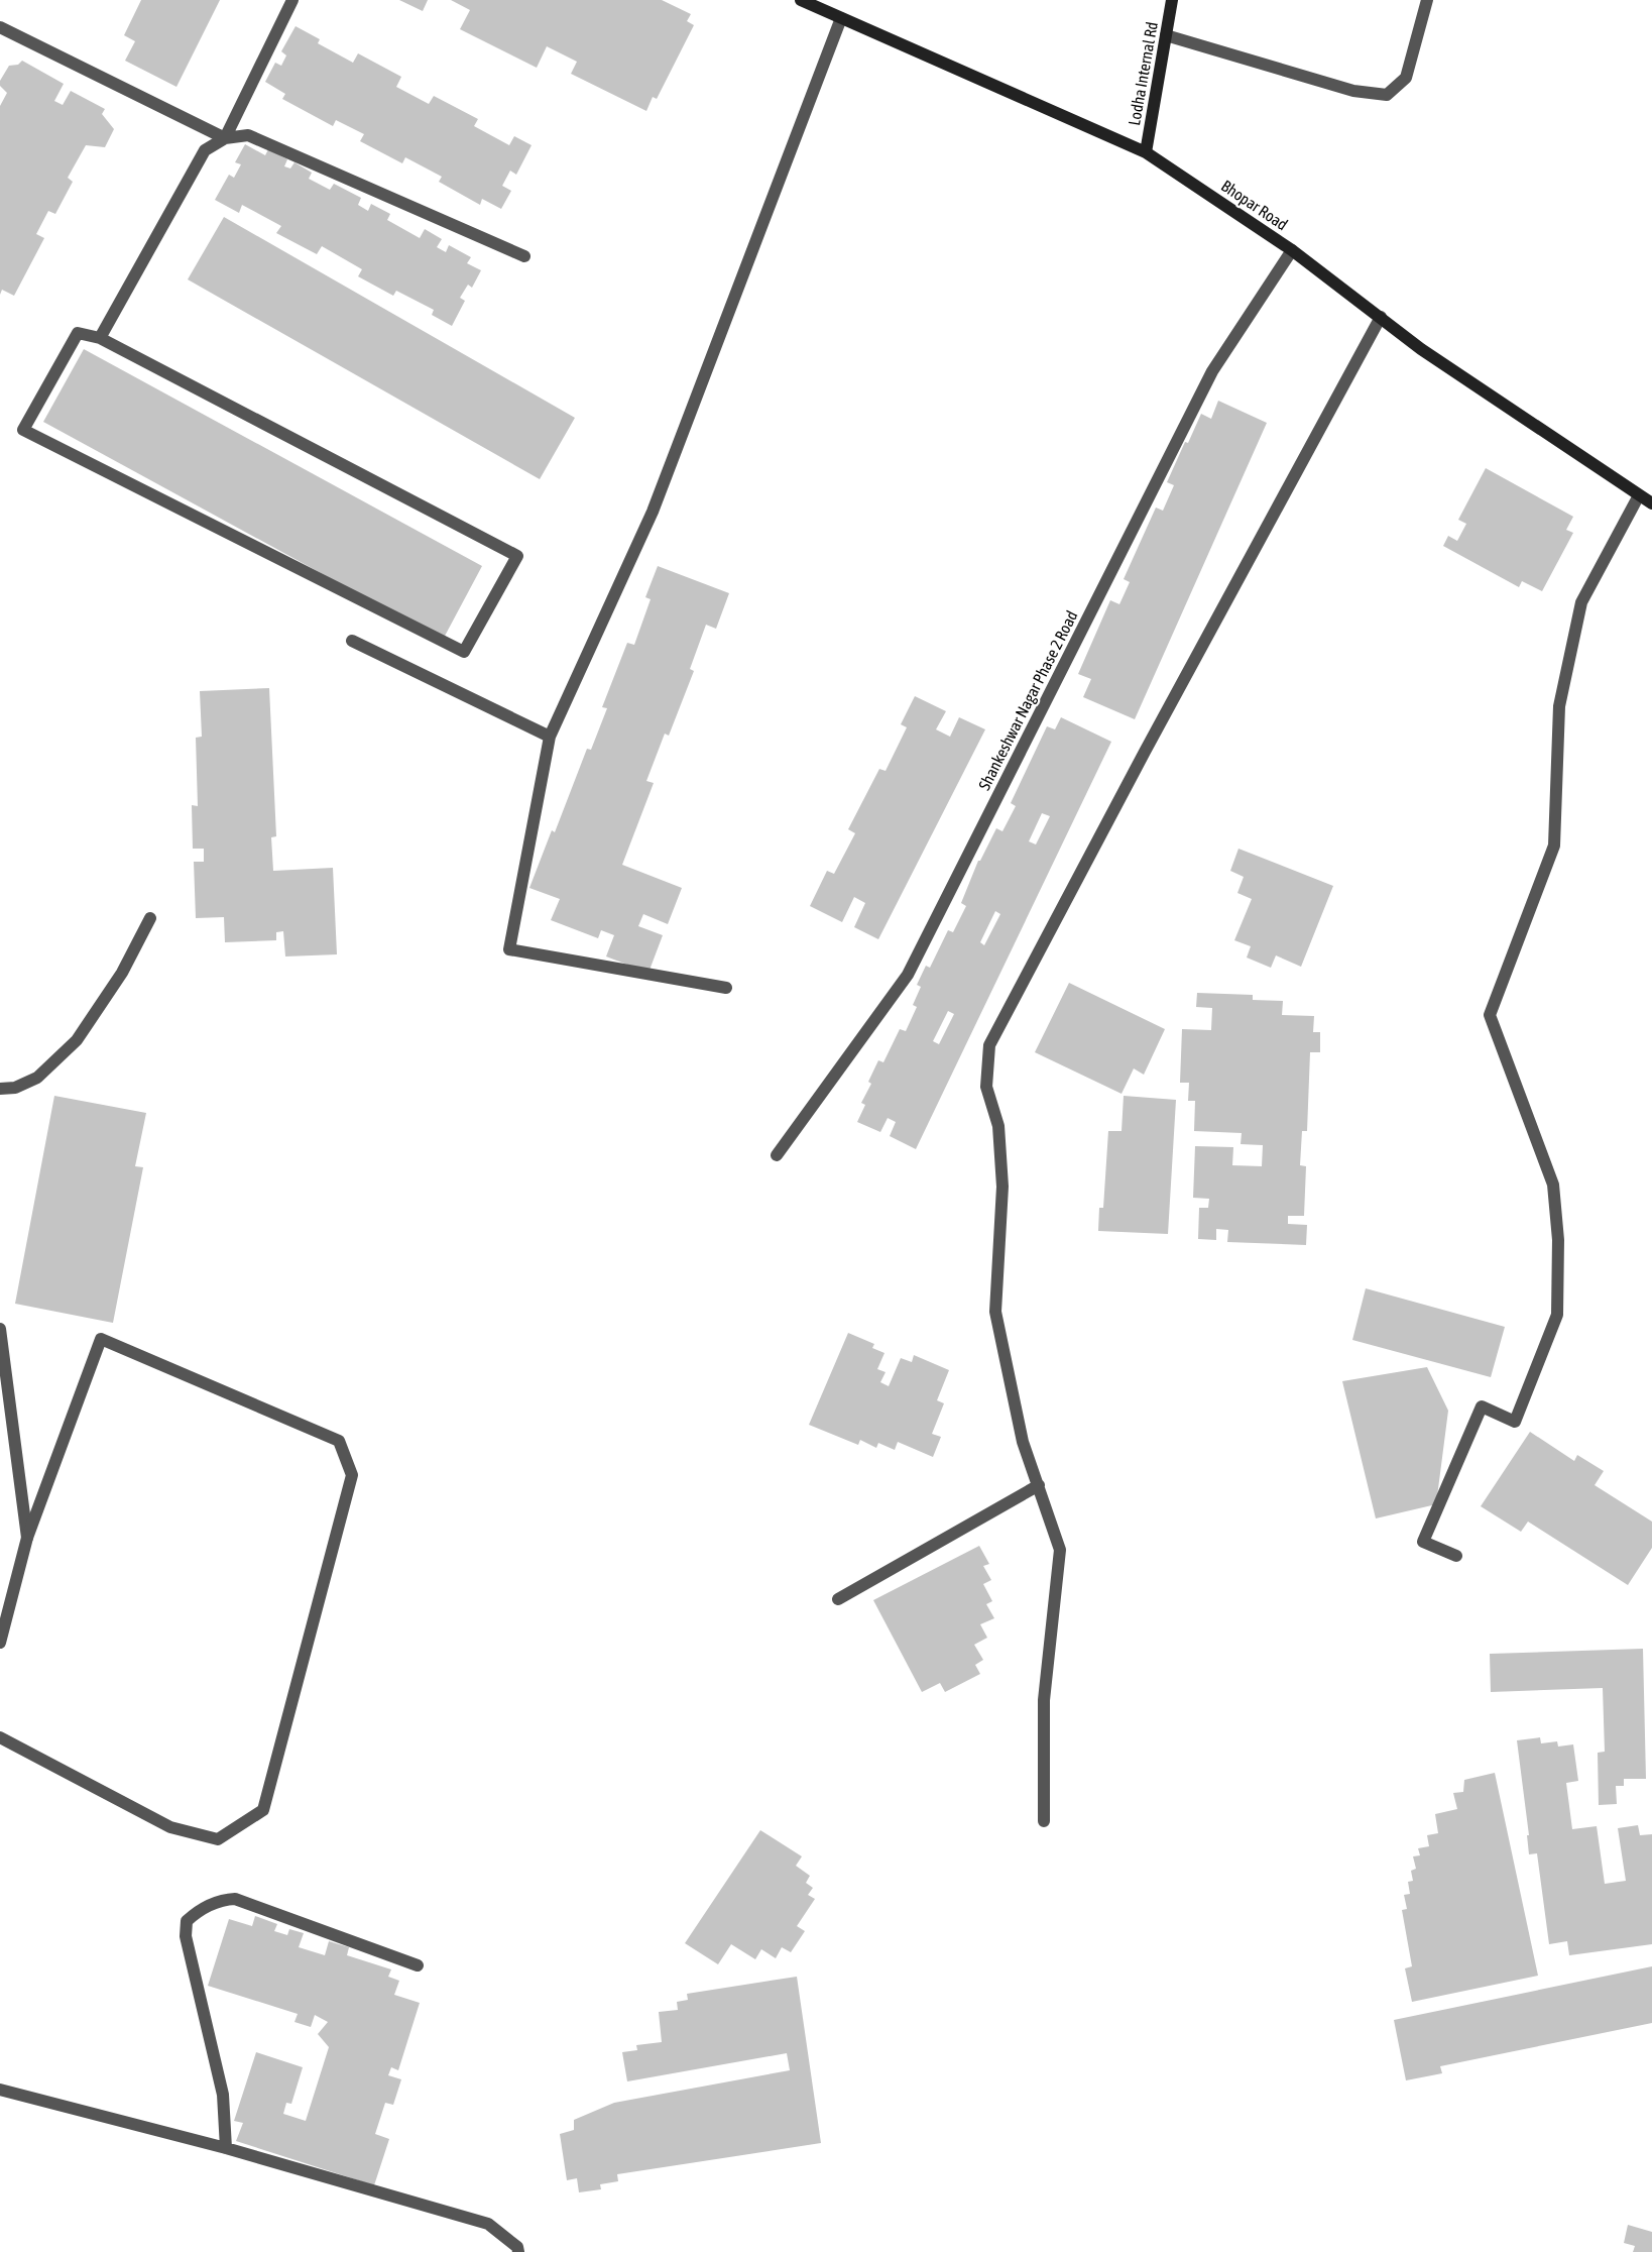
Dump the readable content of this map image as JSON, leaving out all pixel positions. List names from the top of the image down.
{
  "streets": {
    "street": ["Lodha Internal Rd", "Bhopar Road", "Shankeshwar Nagar Phase 2 Road"]
  },
  "crossings": [
    ["Lodha Internal Rd", "Bhopar Road"],
    ["Bhopar Road", "Shankeshwar Nagar Phase 2 Road"]
  ]
}
